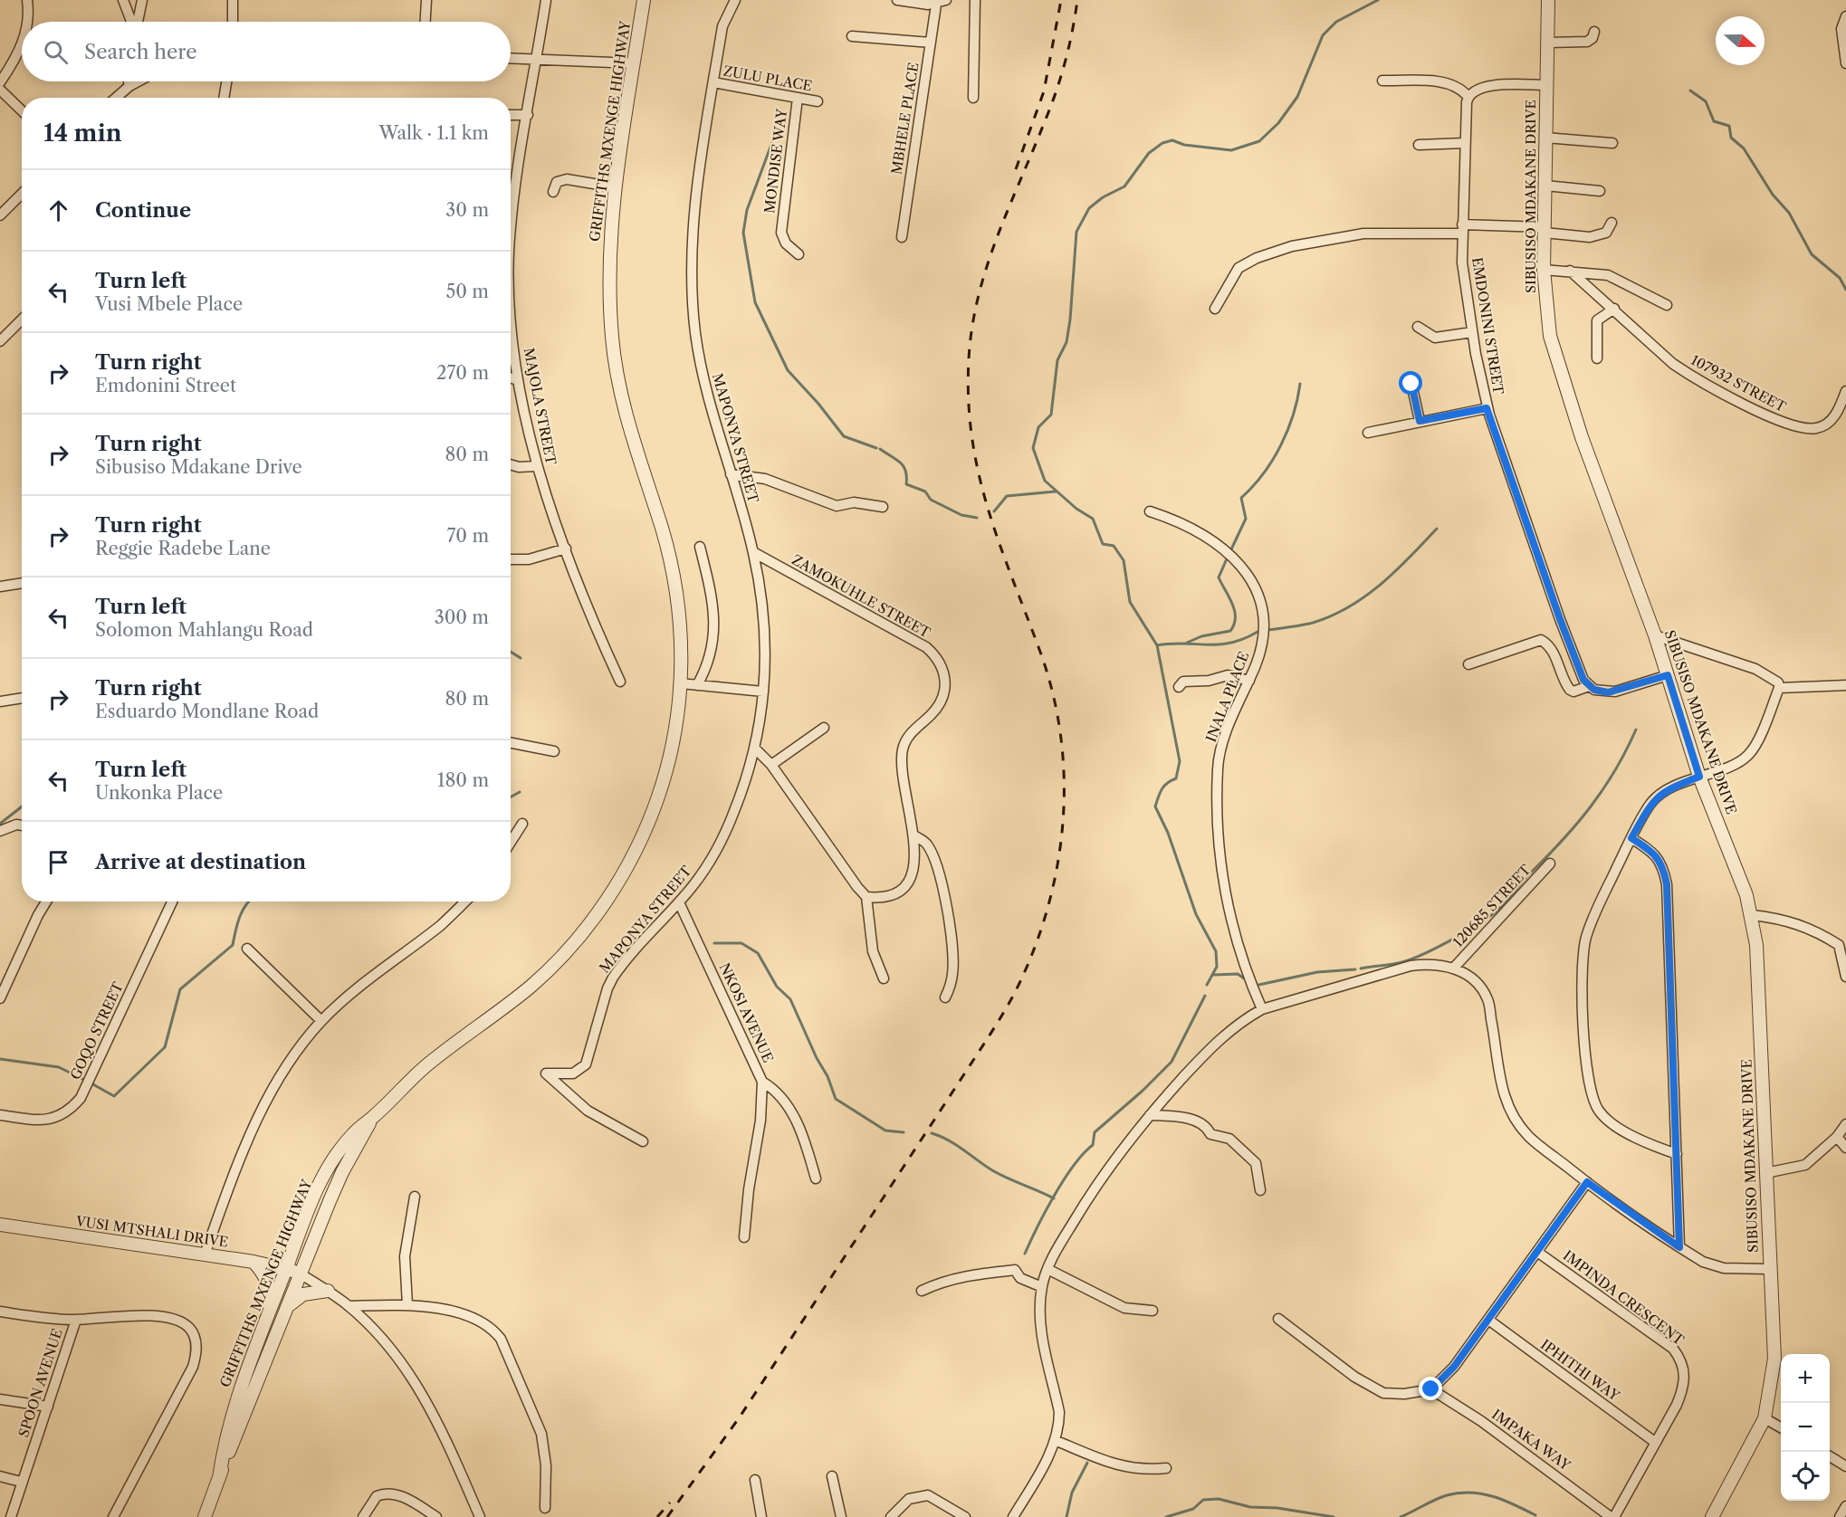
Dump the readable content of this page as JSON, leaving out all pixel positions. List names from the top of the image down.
{
  "streets": {
    "street": [
      "ZULU PLACE",
      "MBHELE PLACE",
      "GRIFFITHS MXENGE HIGHWAY",
      "MONDISE WAY",
      "SIBUSISO MDAKANE DRIVE",
      "EMDONINI STREET",
      "107932 STREET",
      "MAJOLA STREET",
      "MAPONYA STREET",
      "ZAMOKUHLE STREET",
      "INALA PLACE",
      "120685 STREET",
      "NKOSI AVENUE",
      "GOQO STREET",
      "VUSI MTSHALI DRIVE",
      "IMPINDA CRESCENT",
      "IPHITHI WAY",
      "SPOON AVENUE",
      "IMPAKA WAY"
    ]
  },
  "crossings": [
    ["ZULU PLACE", "MONDISE WAY"],
    ["ZULU PLACE", "MAPONYA STREET"],
    ["GRIFFITHS MXENGE HIGHWAY", "VUSI MTSHALI DRIVE"],
    ["MAPONYA STREET", "ZAMOKUHLE STREET"],
    ["MAPONYA STREET", "NKOSI AVENUE"],
    ["IMPINDA CRESCENT", "IPHITHI WAY"],
    ["IMPINDA CRESCENT", "IMPAKA WAY"]
  ],
  "north": "right",
  "page": {
    "search": "Search here",
    "heading": ["14 min", "Walk · 1.1 km"],
    "list": [
      ["Continue", "30 m"],
      ["Turn left", "Vusi Mbele Place", "50 m"],
      ["Turn right", "Emdonini Street", "270 m"],
      ["Turn right", "Sibusiso Mdakane Drive", "80 m"],
      ["Turn right", "Reggie Radebe Lane", "70 m"],
      ["Turn left", "Solomon Mahlangu Road", "300 m"],
      ["Turn right", "Esduardo Mondlane Road", "80 m"],
      ["Turn left", "Unkonka Place", "180 m"],
      "Arrive at destination"
    ],
    "map_buttons": ["+", "−"]
  }
}
